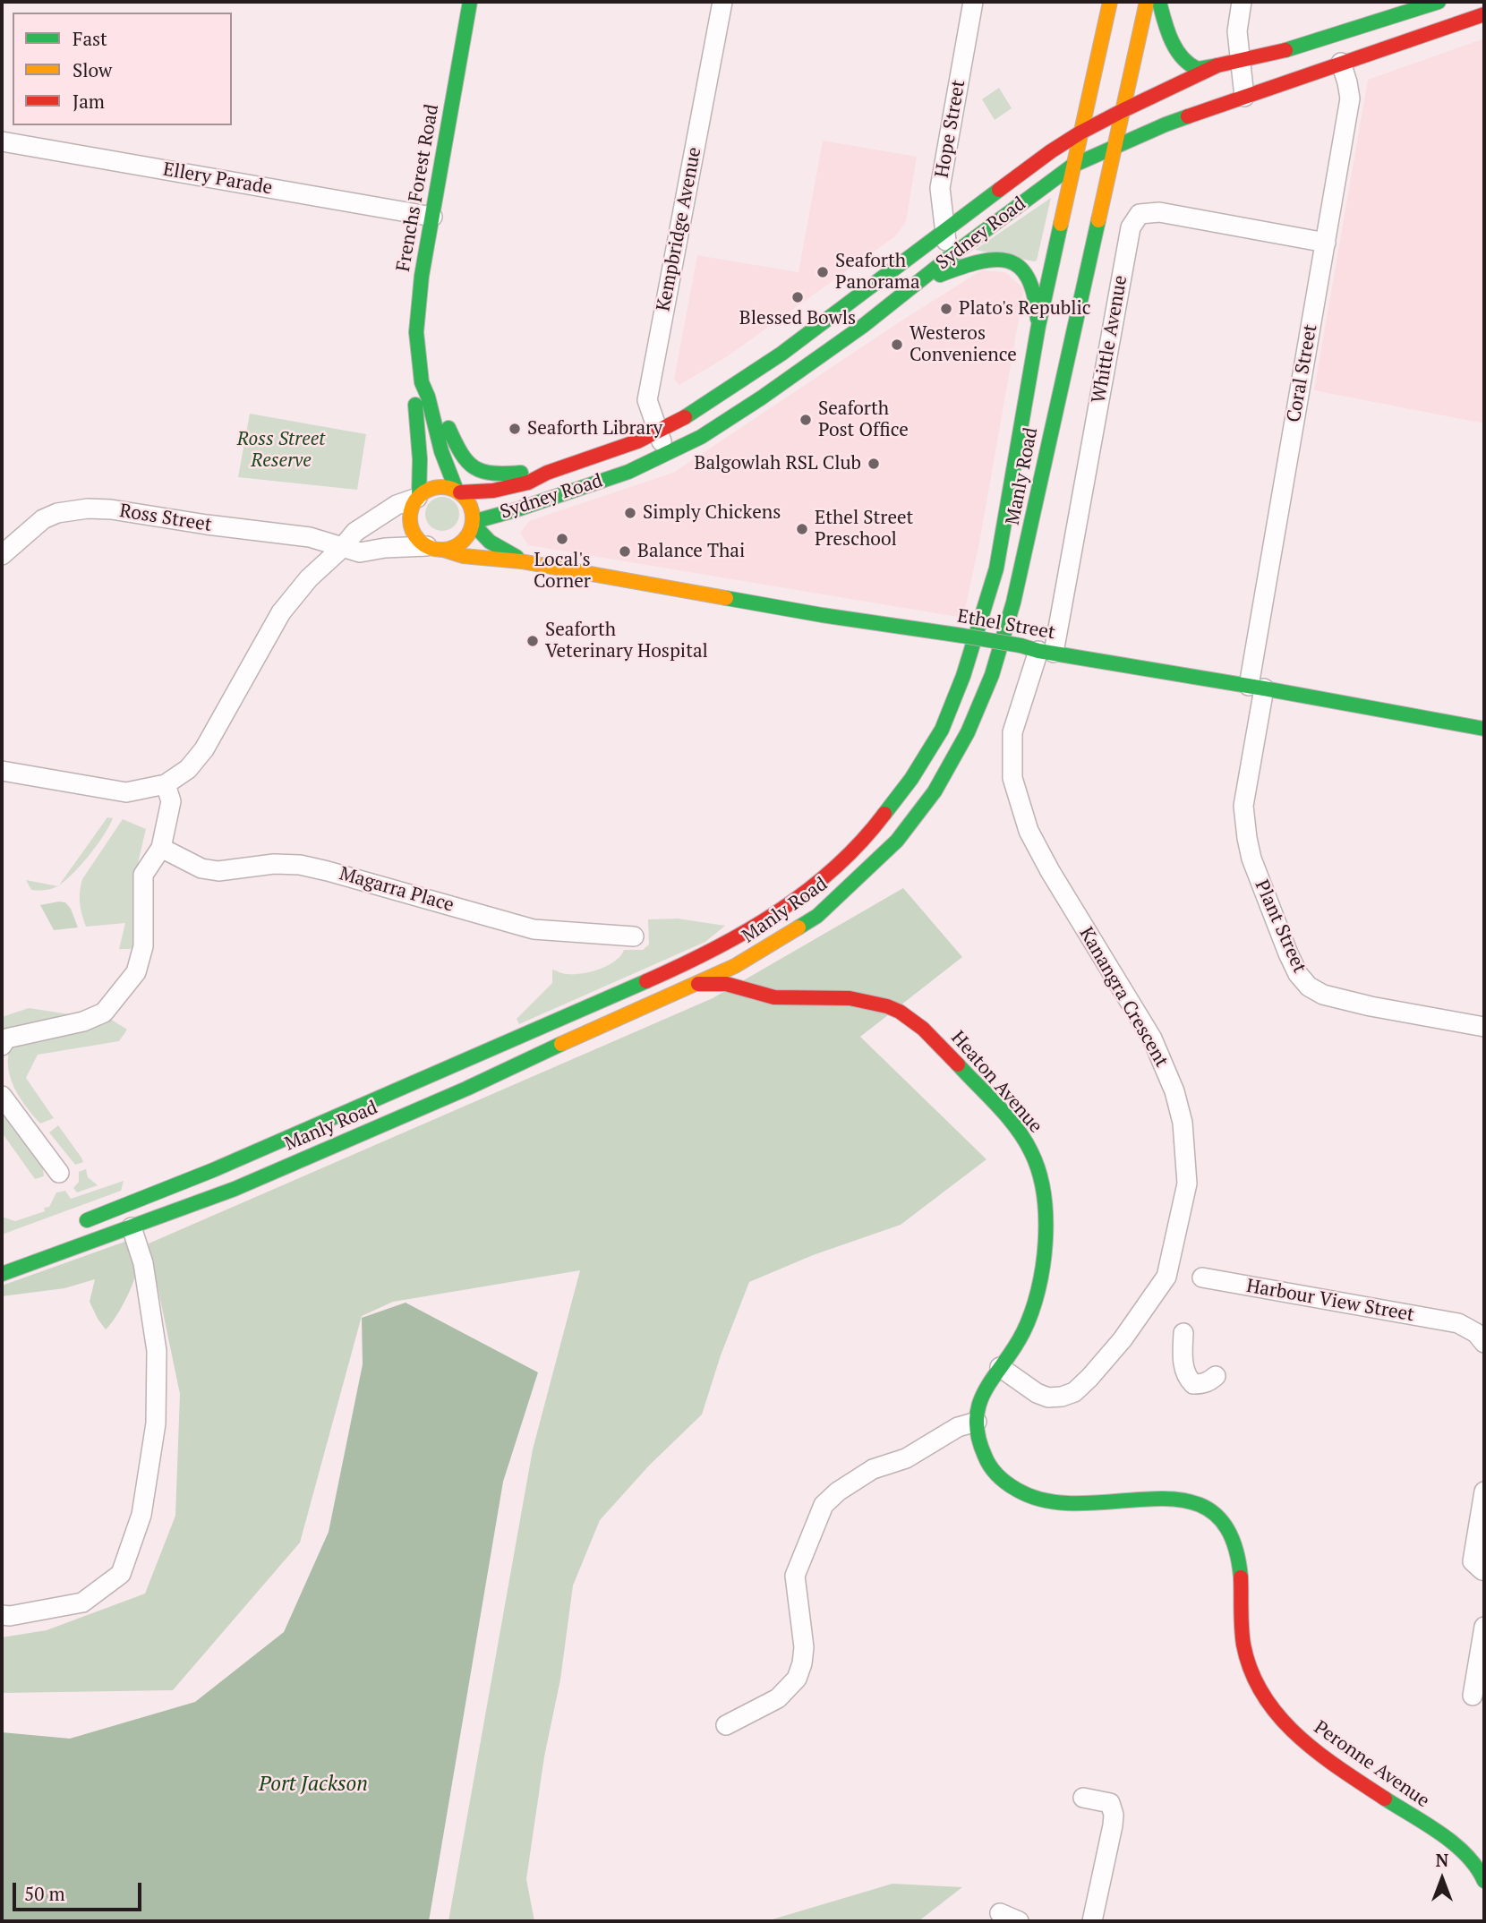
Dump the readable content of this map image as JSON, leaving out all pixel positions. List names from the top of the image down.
{
  "streets": {
    "main road": [
      "Frenchs Forest Road",
      "Sydney Road",
      "Manly Road",
      "Ethel Street",
      "Heaton Avenue",
      "Peronne Avenue"
    ],
    "street": [
      "Hope Street",
      "Ellery Parade",
      "Kempbridge Avenue",
      "Whittle Avenue",
      "Coral Street",
      "Ross Street",
      "Magarra Place",
      "Plant Street",
      "Kanangra Crescent",
      "Harbour View Street"
    ]
  },
  "crossings": [
    ["Hope Street", "Sydney Road"],
    ["Ellery Parade", "Frenchs Forest Road"],
    ["Frenchs Forest Road", "Sydney Road"],
    ["Frenchs Forest Road", "Ethel Street"],
    ["Kempbridge Avenue", "Sydney Road"],
    ["Sydney Road", "Coral Street"],
    ["Sydney Road", "Manly Road"],
    ["Sydney Road", "Ethel Street"],
    ["Whittle Avenue", "Coral Street"],
    ["Whittle Avenue", "Ethel Street"],
    ["Whittle Avenue", "Kanangra Crescent"],
    ["Coral Street", "Ethel Street"],
    ["Coral Street", "Plant Street"],
    ["Manly Road", "Heaton Avenue"],
    ["Ethel Street", "Plant Street"],
    ["Ethel Street", "Kanangra Crescent"],
    ["Kanangra Crescent", "Heaton Avenue"],
    ["Heaton Avenue", "Peronne Avenue"]
  ],
  "water": ["Port Jackson"],
  "parks": ["Ross Street Reserve"],
  "places": [
    "Seaforth Panorama",
    "Blessed Bowls",
    "Plato's Republic",
    "Westeros Convenience",
    "Seaforth Post Office",
    "Seaforth Library",
    "Balgowlah RSL Club",
    "Simply Chickens",
    "Ethel Street Preschool",
    "Local's Corner",
    "Balance Thai",
    "Seaforth Veterinary Hospital"
  ],
  "legend": ["Fast", "Slow", "Jam"],
  "scale_bar": "50 m",
  "north": "top"
}
